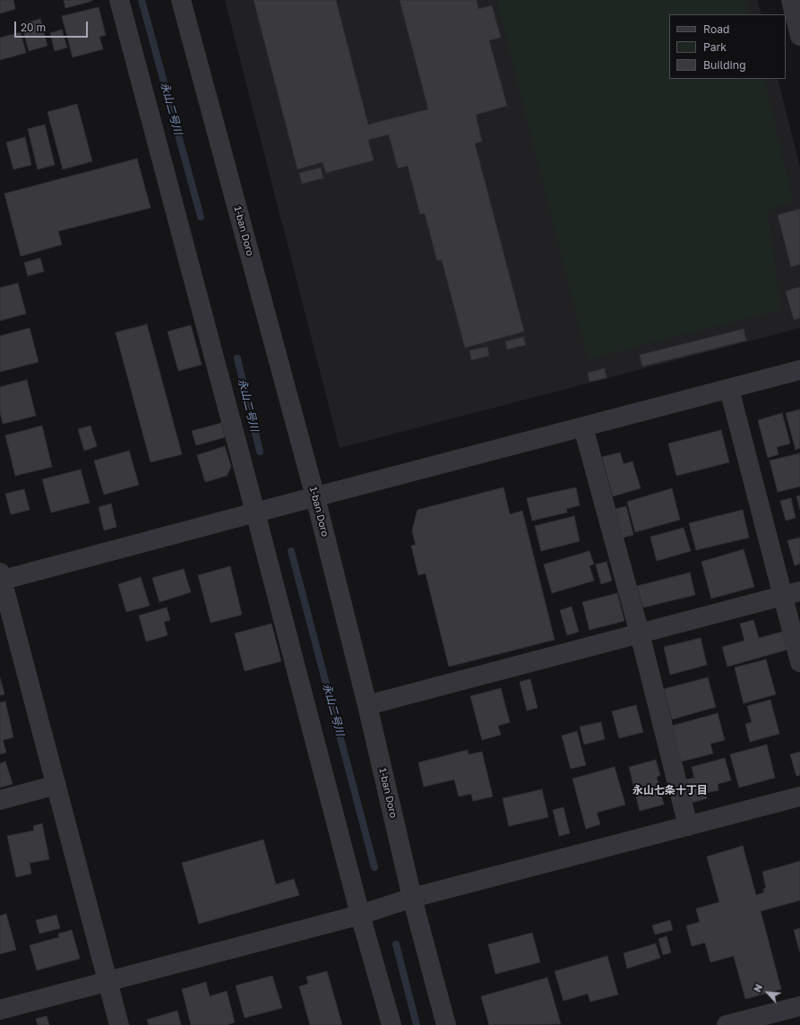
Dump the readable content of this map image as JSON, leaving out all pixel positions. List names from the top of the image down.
{
  "streets": {
    "street": ["1-ban Doro"]
  },
  "districts": ["永山七条十丁目"],
  "water": ["永山二号川"],
  "legend": ["Road", "Park", "Building"],
  "scale_bar": "20 m",
  "north": "top left"
}
